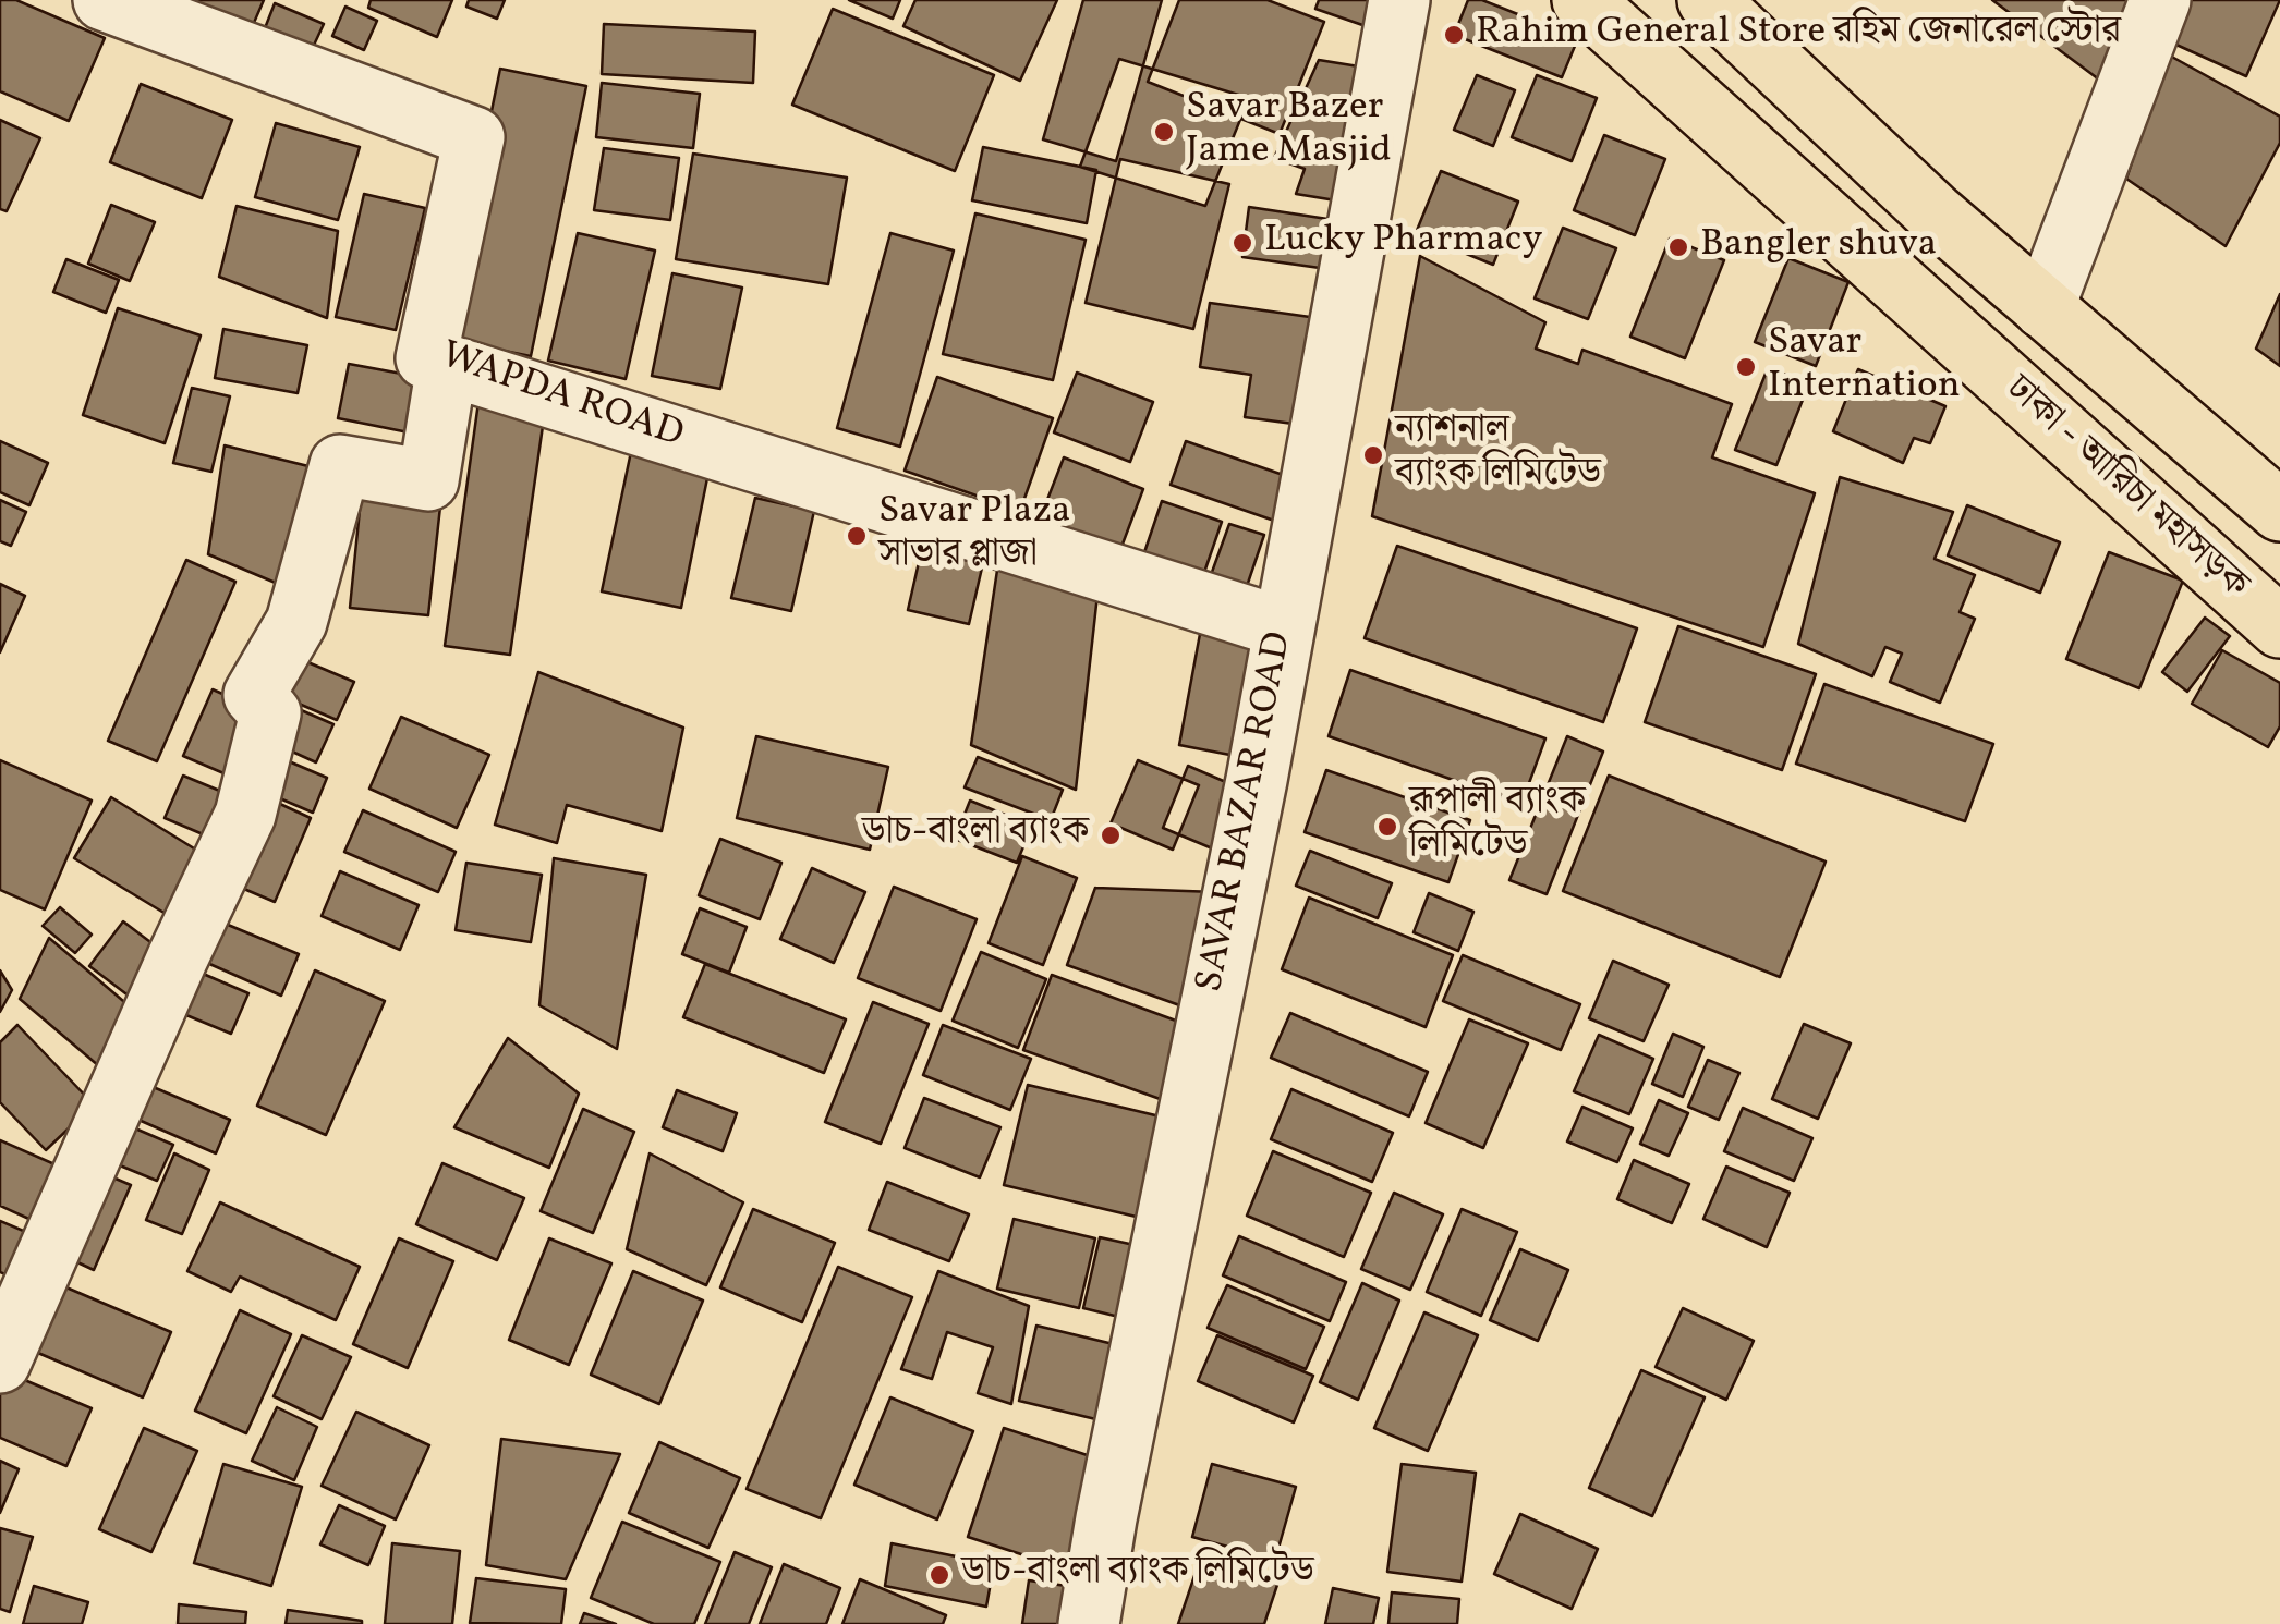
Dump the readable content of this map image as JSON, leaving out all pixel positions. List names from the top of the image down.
{
  "streets": {
    "highway": ["ঢাকা - আরিচা মহাসড়ক"],
    "street": ["WAPDA ROAD", "SAVAR BAZAR ROAD"]
  },
  "crossings": [
    ["WAPDA ROAD", "SAVAR BAZAR ROAD"]
  ],
  "places": [
    "Rahim General Store রহিম জেনারেল স্টোর",
    "Savar Bazer Jame Masjid",
    "Lucky Pharmacy",
    "Bangler shuva",
    "Savar Internation",
    "ন্যাশনাল ব্যাংক লিমিটেড",
    "Savar Plaza সাভার প্লাজা",
    "রূপালী ব্যাংক লিমিটেড",
    "ডাচ-বাংলা ব্যাংক",
    "ডাচ-বাংলা ব্যাংক লিমিটেড"
  ]
}
